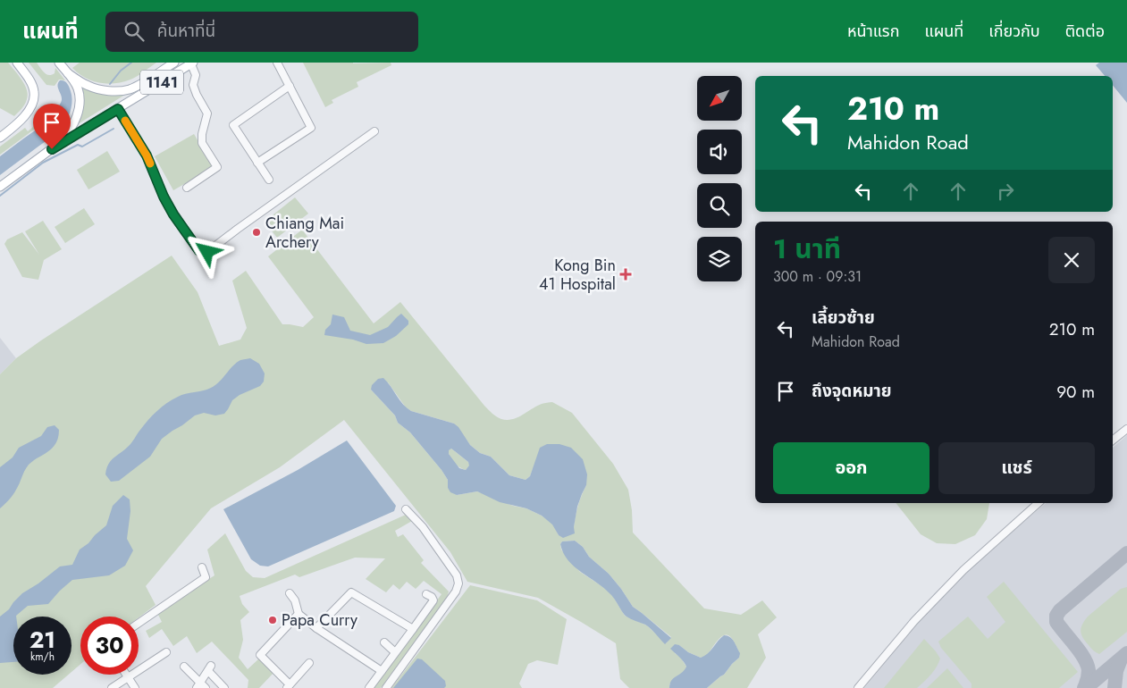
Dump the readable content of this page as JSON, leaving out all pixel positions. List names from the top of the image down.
{
  "streets": {
    "main road": ["1141"]
  },
  "places": {
    "other": ["Chiang Mai Archery", "Papa Curry"],
    "health": ["Kong Bin 41 Hospital"]
  },
  "north": "bottom left",
  "page": {
    "header": "แผนที่",
    "search": "ค้นหาที่นี่",
    "nav": [
      "หน้าแรก",
      "แผนที่",
      "เกี่ยวกับ",
      "ติดต่อ"
    ],
    "turn": ["210 m", "Mahidon Road"],
    "heading": ["1 นาที", "300 m · 09:31"],
    "list": [
      {
        "name": "เลี้ยวซ้าย",
        "note": "Mahidon Road",
        "value": "210 m"
      },
      {
        "name": "ถึงจุดหมาย",
        "value": "90 m"
      }
    ],
    "buttons": ["ออก", "แชร์"],
    "speed": "21 km/h",
    "limit": "30"
  }
}
